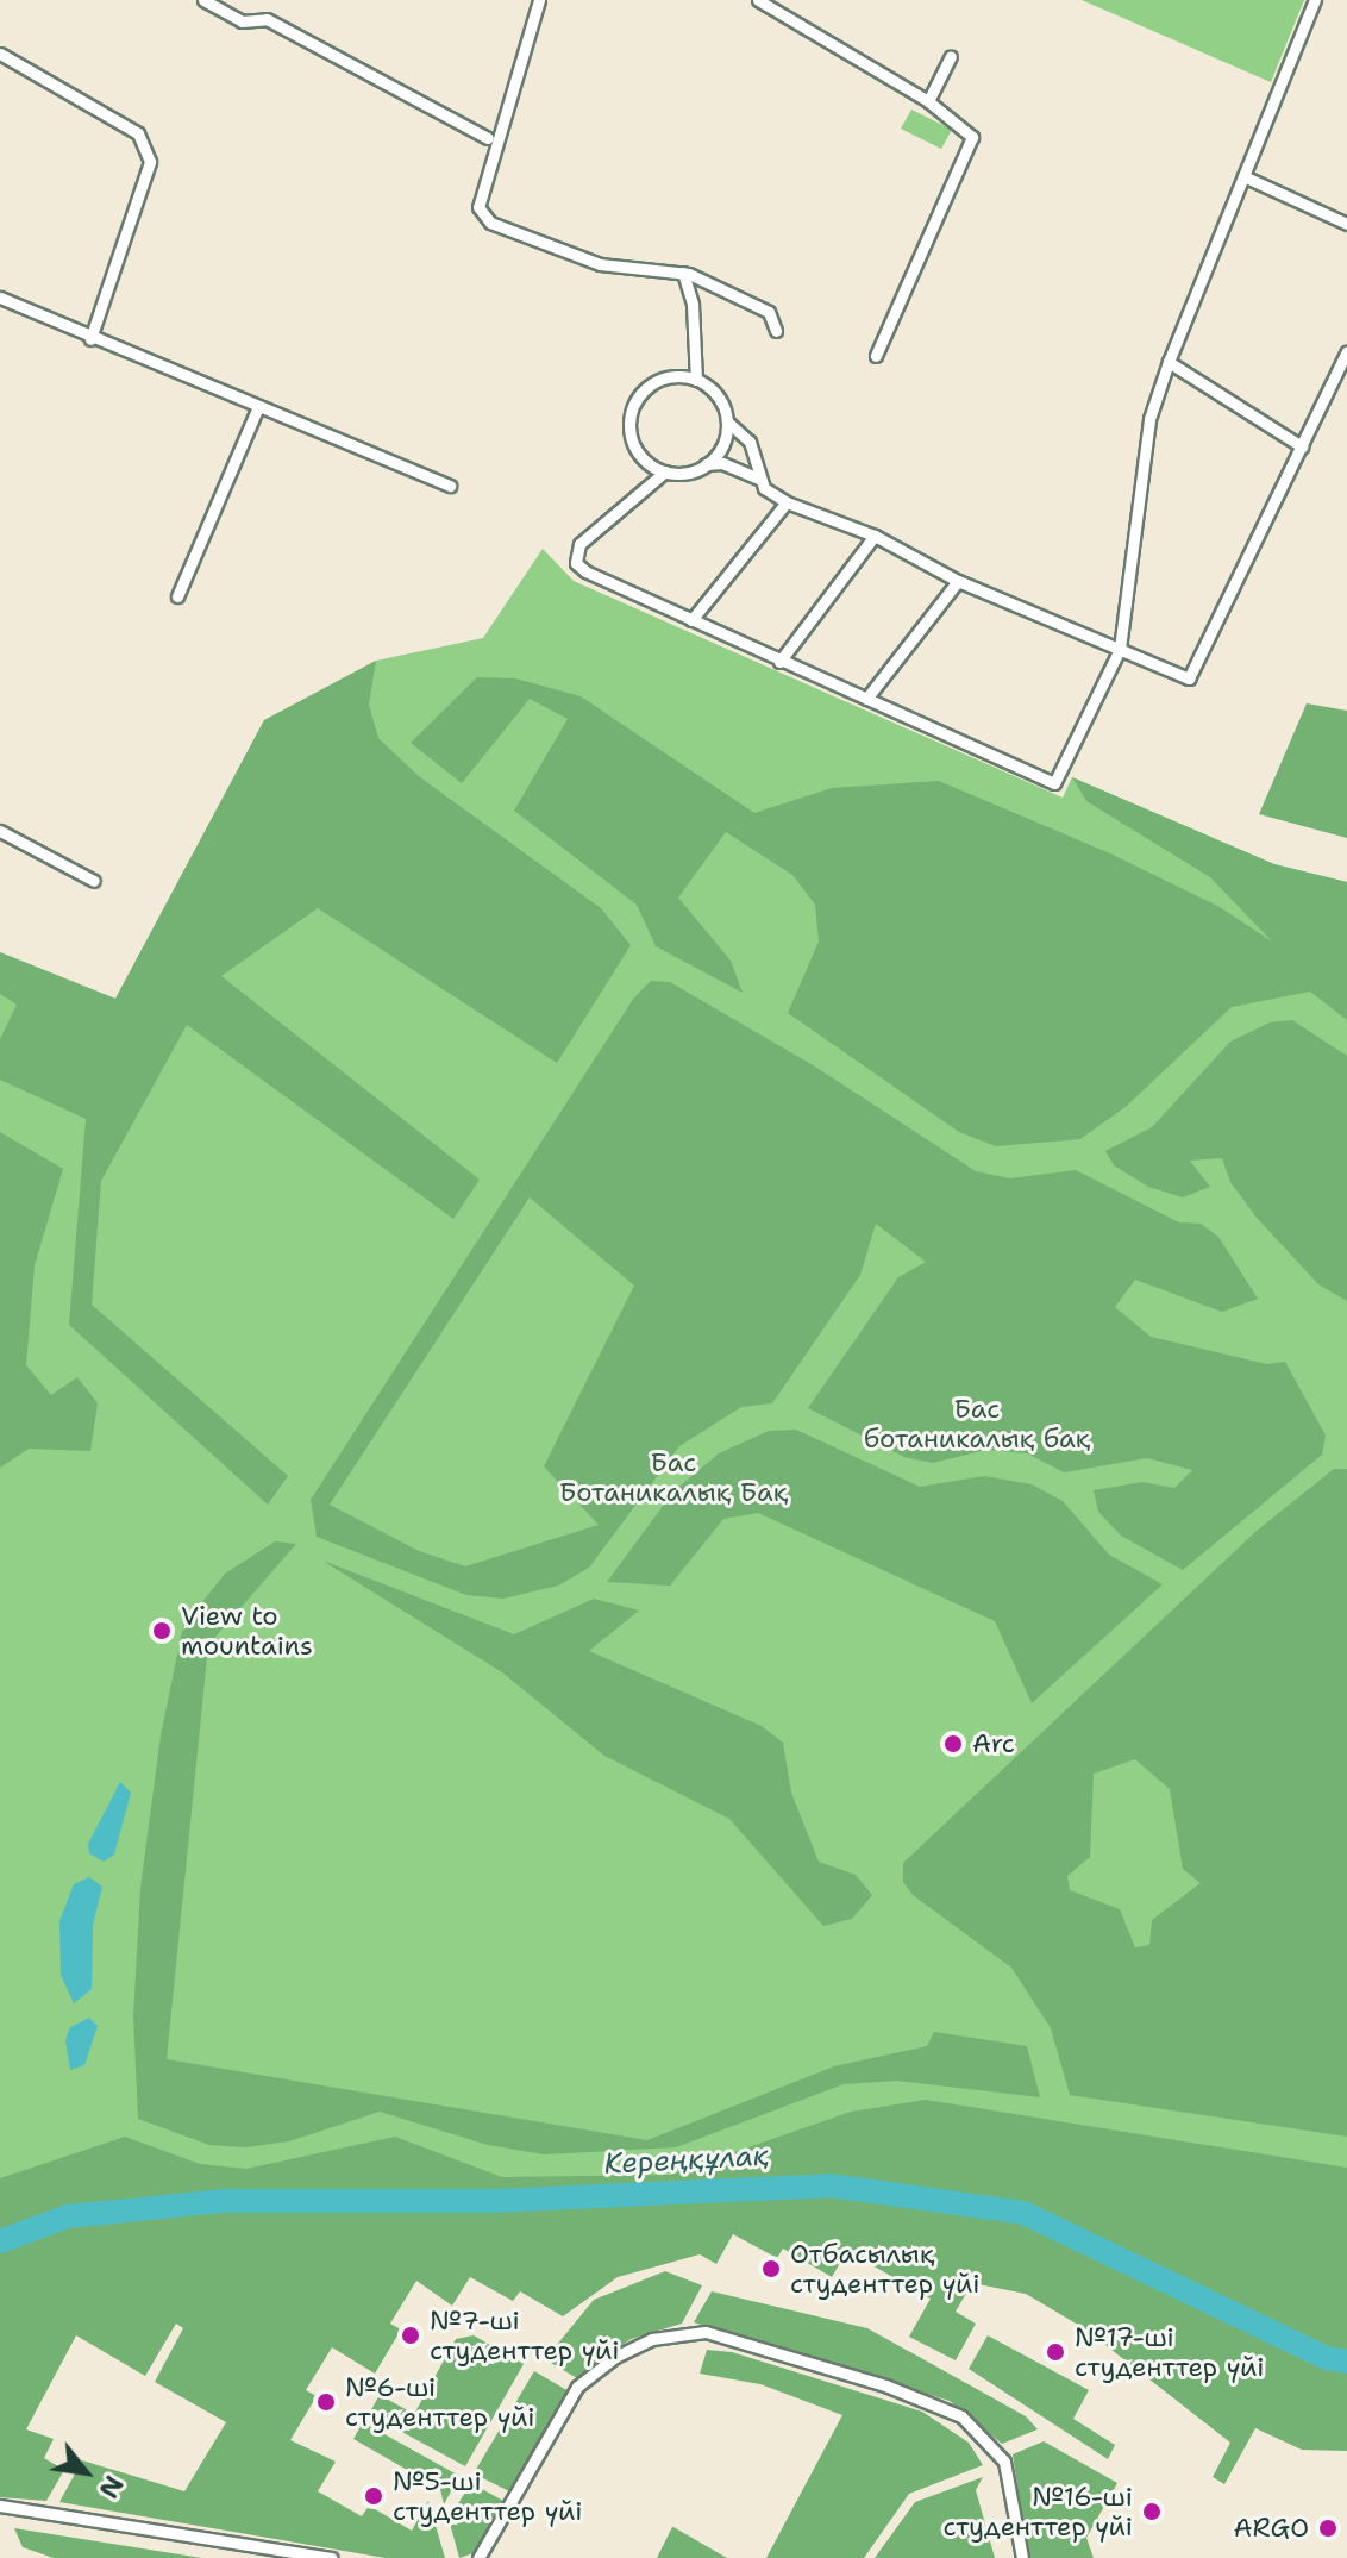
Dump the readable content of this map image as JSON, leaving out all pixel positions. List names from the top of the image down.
{
  "water": ["Кереңқұлақ"],
  "parks": ["Бас ботаникалық бақ", "Бас Ботаникалық Бақ"],
  "places": [
    "View to mountains",
    "Arc",
    "Отбасылық студенттер үйі",
    "№7-ші студенттер үйі",
    "№17-ші студенттер үйі",
    "№6-ші студенттер үйі",
    "№5-ші студенттер үйі",
    "№16-ші студенттер үйі",
    "ARGO"
  ],
  "north": "bottom right"
}
